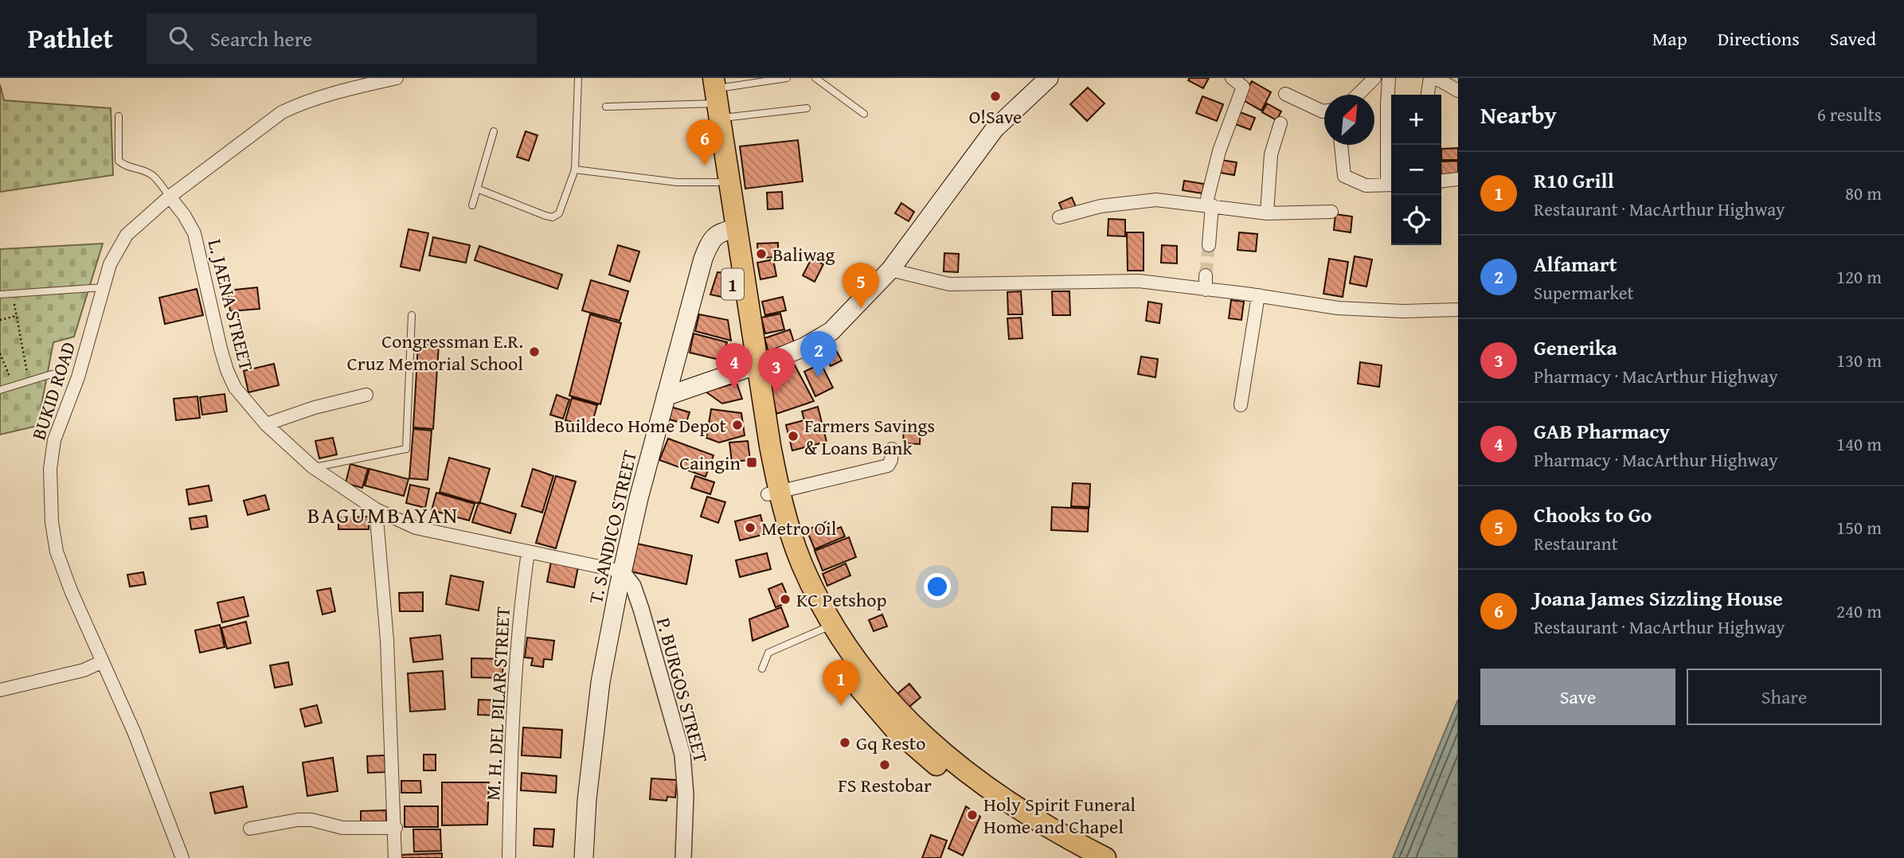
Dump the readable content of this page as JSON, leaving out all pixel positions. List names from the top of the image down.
{
  "streets": {
    "highway": ["1"],
    "main road": ["T. SANDICO STREET"],
    "street": [
      "L. JAENA STREET",
      "BUKID ROAD",
      "P. BURGOS STREET",
      "M. H. DEL PILAR STREET"
    ]
  },
  "crossings": [
    ["1", "T. SANDICO STREET"],
    ["L. JAENA STREET", "BUKID ROAD"],
    ["L. JAENA STREET", "T. SANDICO STREET"],
    ["L. JAENA STREET", "P. BURGOS STREET"],
    ["L. JAENA STREET", "M. H. DEL PILAR STREET"],
    ["T. SANDICO STREET", "P. BURGOS STREET"]
  ],
  "districts": ["BAGUMBAYAN"],
  "places": {
    "other": [
      "O!Save",
      "Baliwag",
      "Congressman E.R. Cruz Memorial School",
      "Buildeco Home Depot",
      "Farmers Savings & Loans Bank",
      "Metro Oil",
      "KC Petshop",
      "Gq Resto",
      "FS Restobar",
      "Holy Spirit Funeral Home and Chapel"
    ],
    "transit": ["Caingin"]
  },
  "north": "top right",
  "page": {
    "header": "Pathlet",
    "search": "Search here",
    "nav": ["Map", "Directions", "Saved"],
    "heading": ["Nearby", "6 results"],
    "map_buttons": ["+", "−"],
    "pins": [
      "6",
      "5",
      "2",
      "4",
      "3",
      "1"
    ],
    "list": [
      {
        "mark": "1",
        "name": "R10 Grill",
        "note": "Restaurant · MacArthur Highway",
        "value": "80 m"
      },
      {
        "mark": "2",
        "name": "Alfamart",
        "note": "Supermarket",
        "value": "120 m"
      },
      {
        "mark": "3",
        "name": "Generika",
        "note": "Pharmacy · MacArthur Highway",
        "value": "130 m"
      },
      {
        "mark": "4",
        "name": "GAB Pharmacy",
        "note": "Pharmacy · MacArthur Highway",
        "value": "140 m"
      },
      {
        "mark": "5",
        "name": "Chooks to Go",
        "note": "Restaurant",
        "value": "150 m"
      },
      {
        "mark": "6",
        "name": "Joana James Sizzling House",
        "note": "Restaurant · MacArthur Highway",
        "value": "240 m"
      }
    ],
    "buttons": ["Save", "Share"]
  }
}
